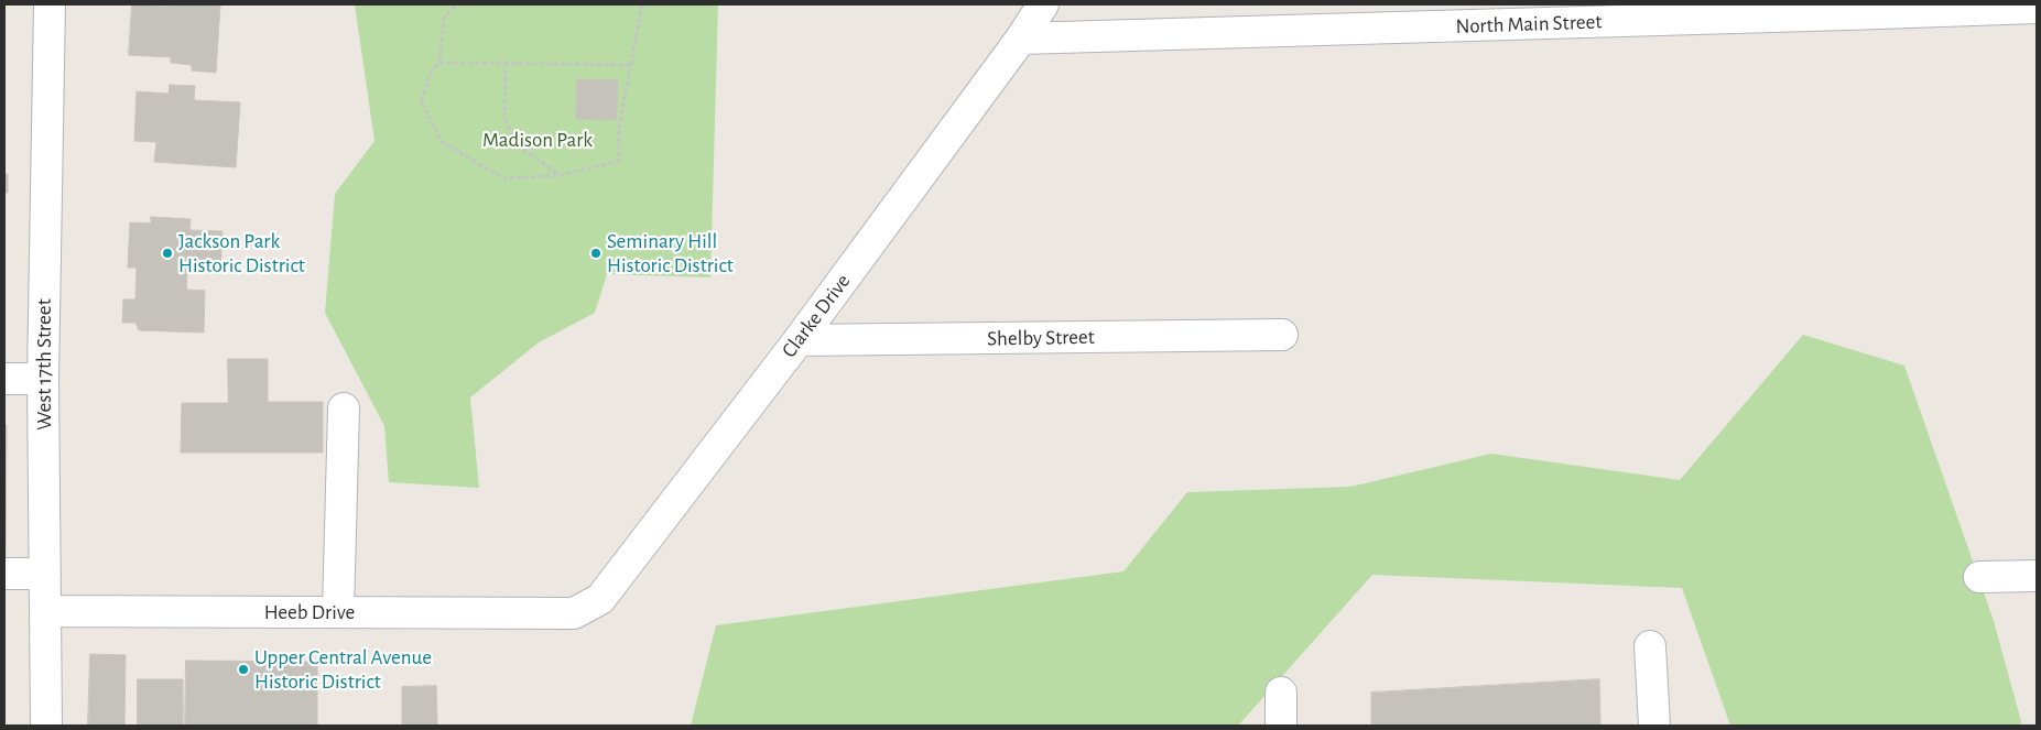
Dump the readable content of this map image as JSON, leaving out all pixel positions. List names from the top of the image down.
{
  "streets": {
    "street": [
      "North Main Street",
      "Clarke Drive",
      "Shelby Street",
      "West 17th Street",
      "Heeb Drive"
    ]
  },
  "crossings": [
    ["North Main Street", "Clarke Drive"],
    ["Clarke Drive", "Shelby Street"],
    ["Clarke Drive", "Heeb Drive"],
    ["West 17th Street", "Heeb Drive"]
  ],
  "parks": ["Madison Park"],
  "places": ["Jackson Park Historic District", "Seminary Hill Historic District", "Upper Central Avenue Historic District"]
}
